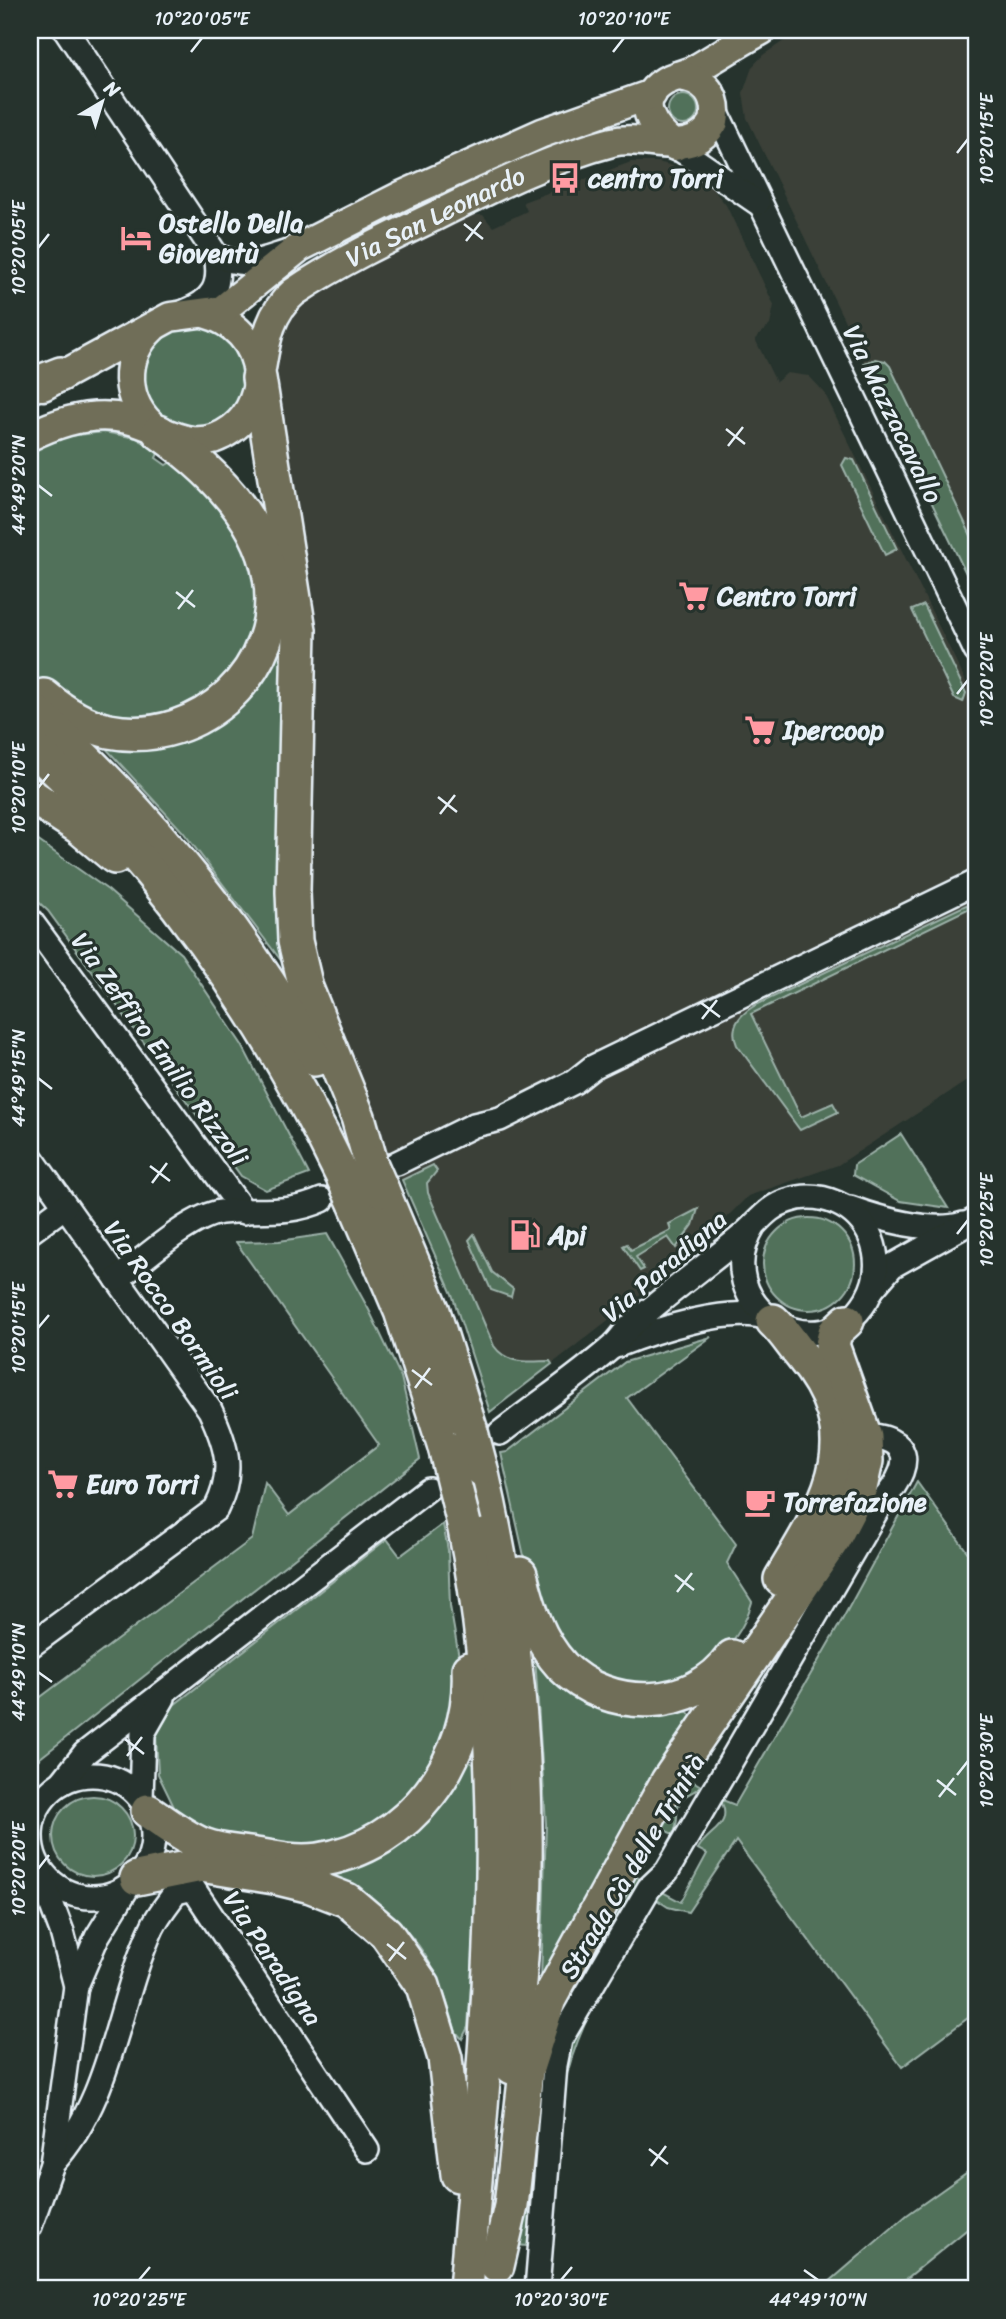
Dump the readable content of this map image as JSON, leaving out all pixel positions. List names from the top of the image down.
{
  "streets": {
    "main road": ["Via San Leonardo"],
    "street": [
      "Via Mazzacavallo",
      "Via Zeffiro Emilio Rizzoli",
      "Via Paradigna",
      "Via Rocco Bormioli",
      "Strada Cà delle Trinità"
    ]
  },
  "crossings": [
    ["Via San Leonardo", "Via Mazzacavallo"]
  ],
  "places": {
    "bus stop": ["centro Torri"],
    "hotel": ["Ostello Della Gioventù"],
    "supermarket": ["Centro Torri", "Ipercoop", "Euro Torri"],
    "fuel station": ["Api"],
    "cafe": ["Torrefazione"]
  },
  "north": "top right",
  "coordinates": [
    "10°20'05\"E",
    "10°20'10\"E",
    "10°20'15\"E",
    "44°49'20\"N",
    "10°20'20\"E",
    "44°49'15\"N",
    "10°20'25\"E",
    "44°49'10\"N",
    "10°20'30\"E"
  ]
}
